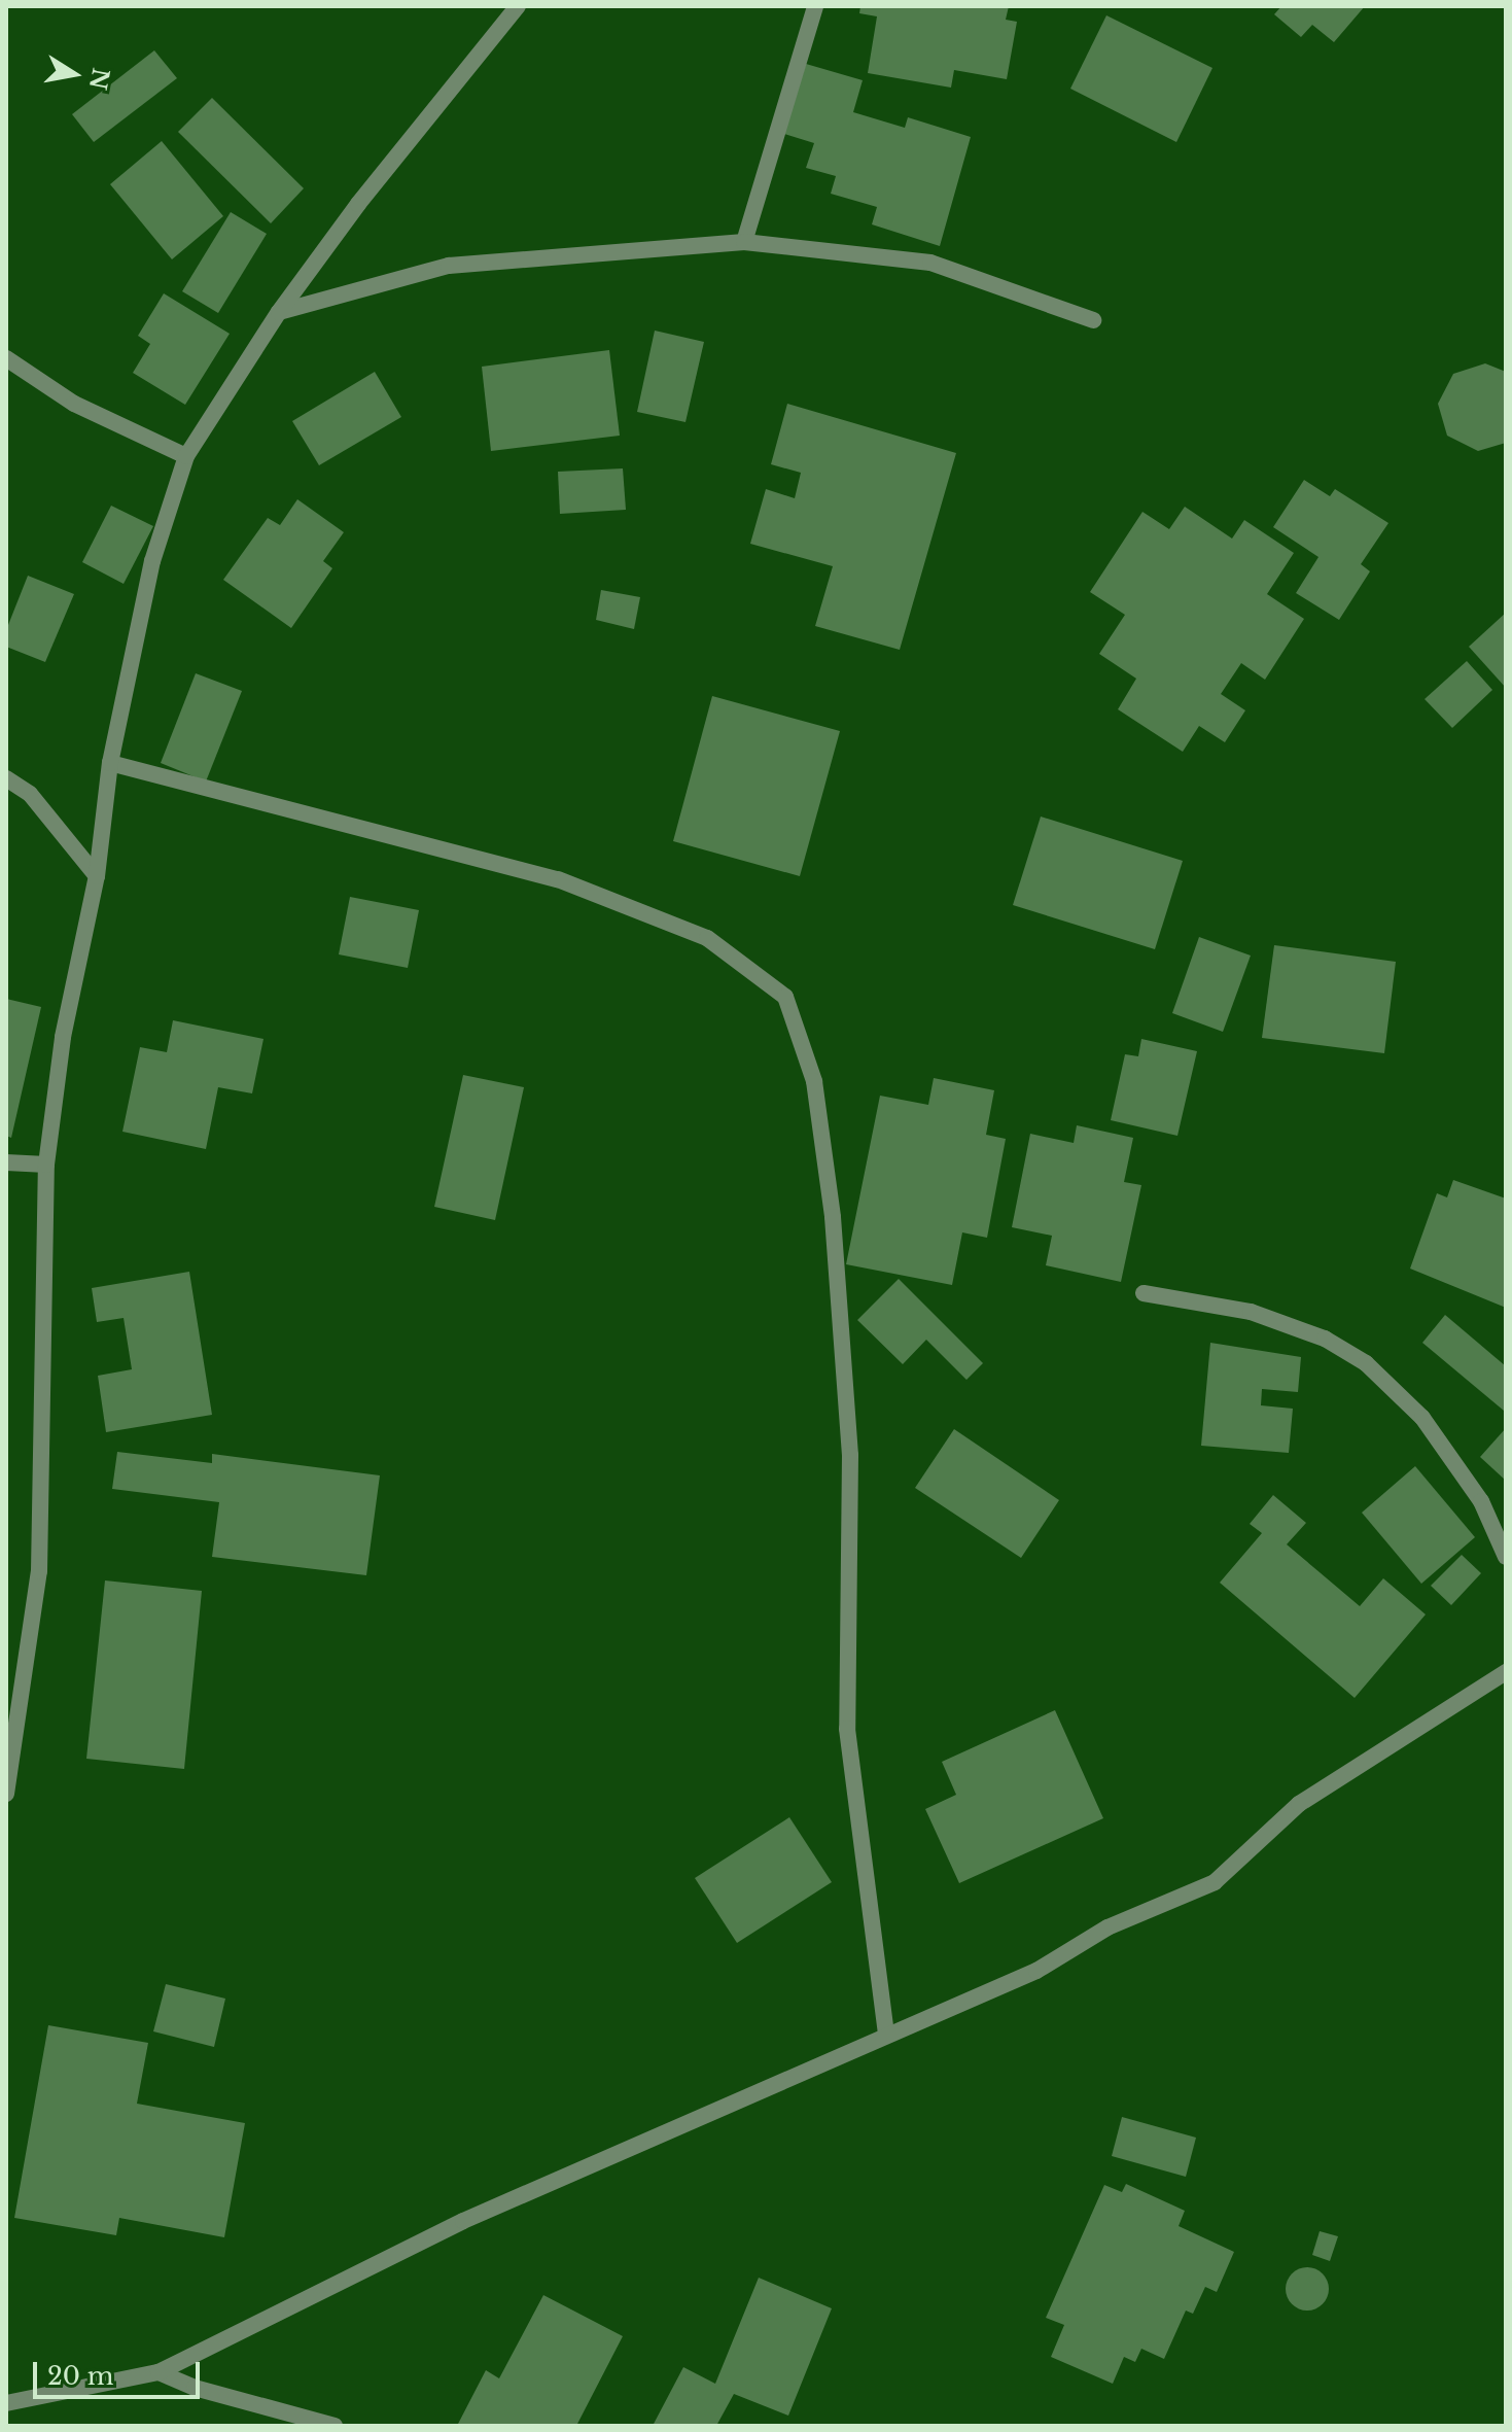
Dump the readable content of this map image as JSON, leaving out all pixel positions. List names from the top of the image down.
{
  "scale_bar": "20 m",
  "north": "right"
}
